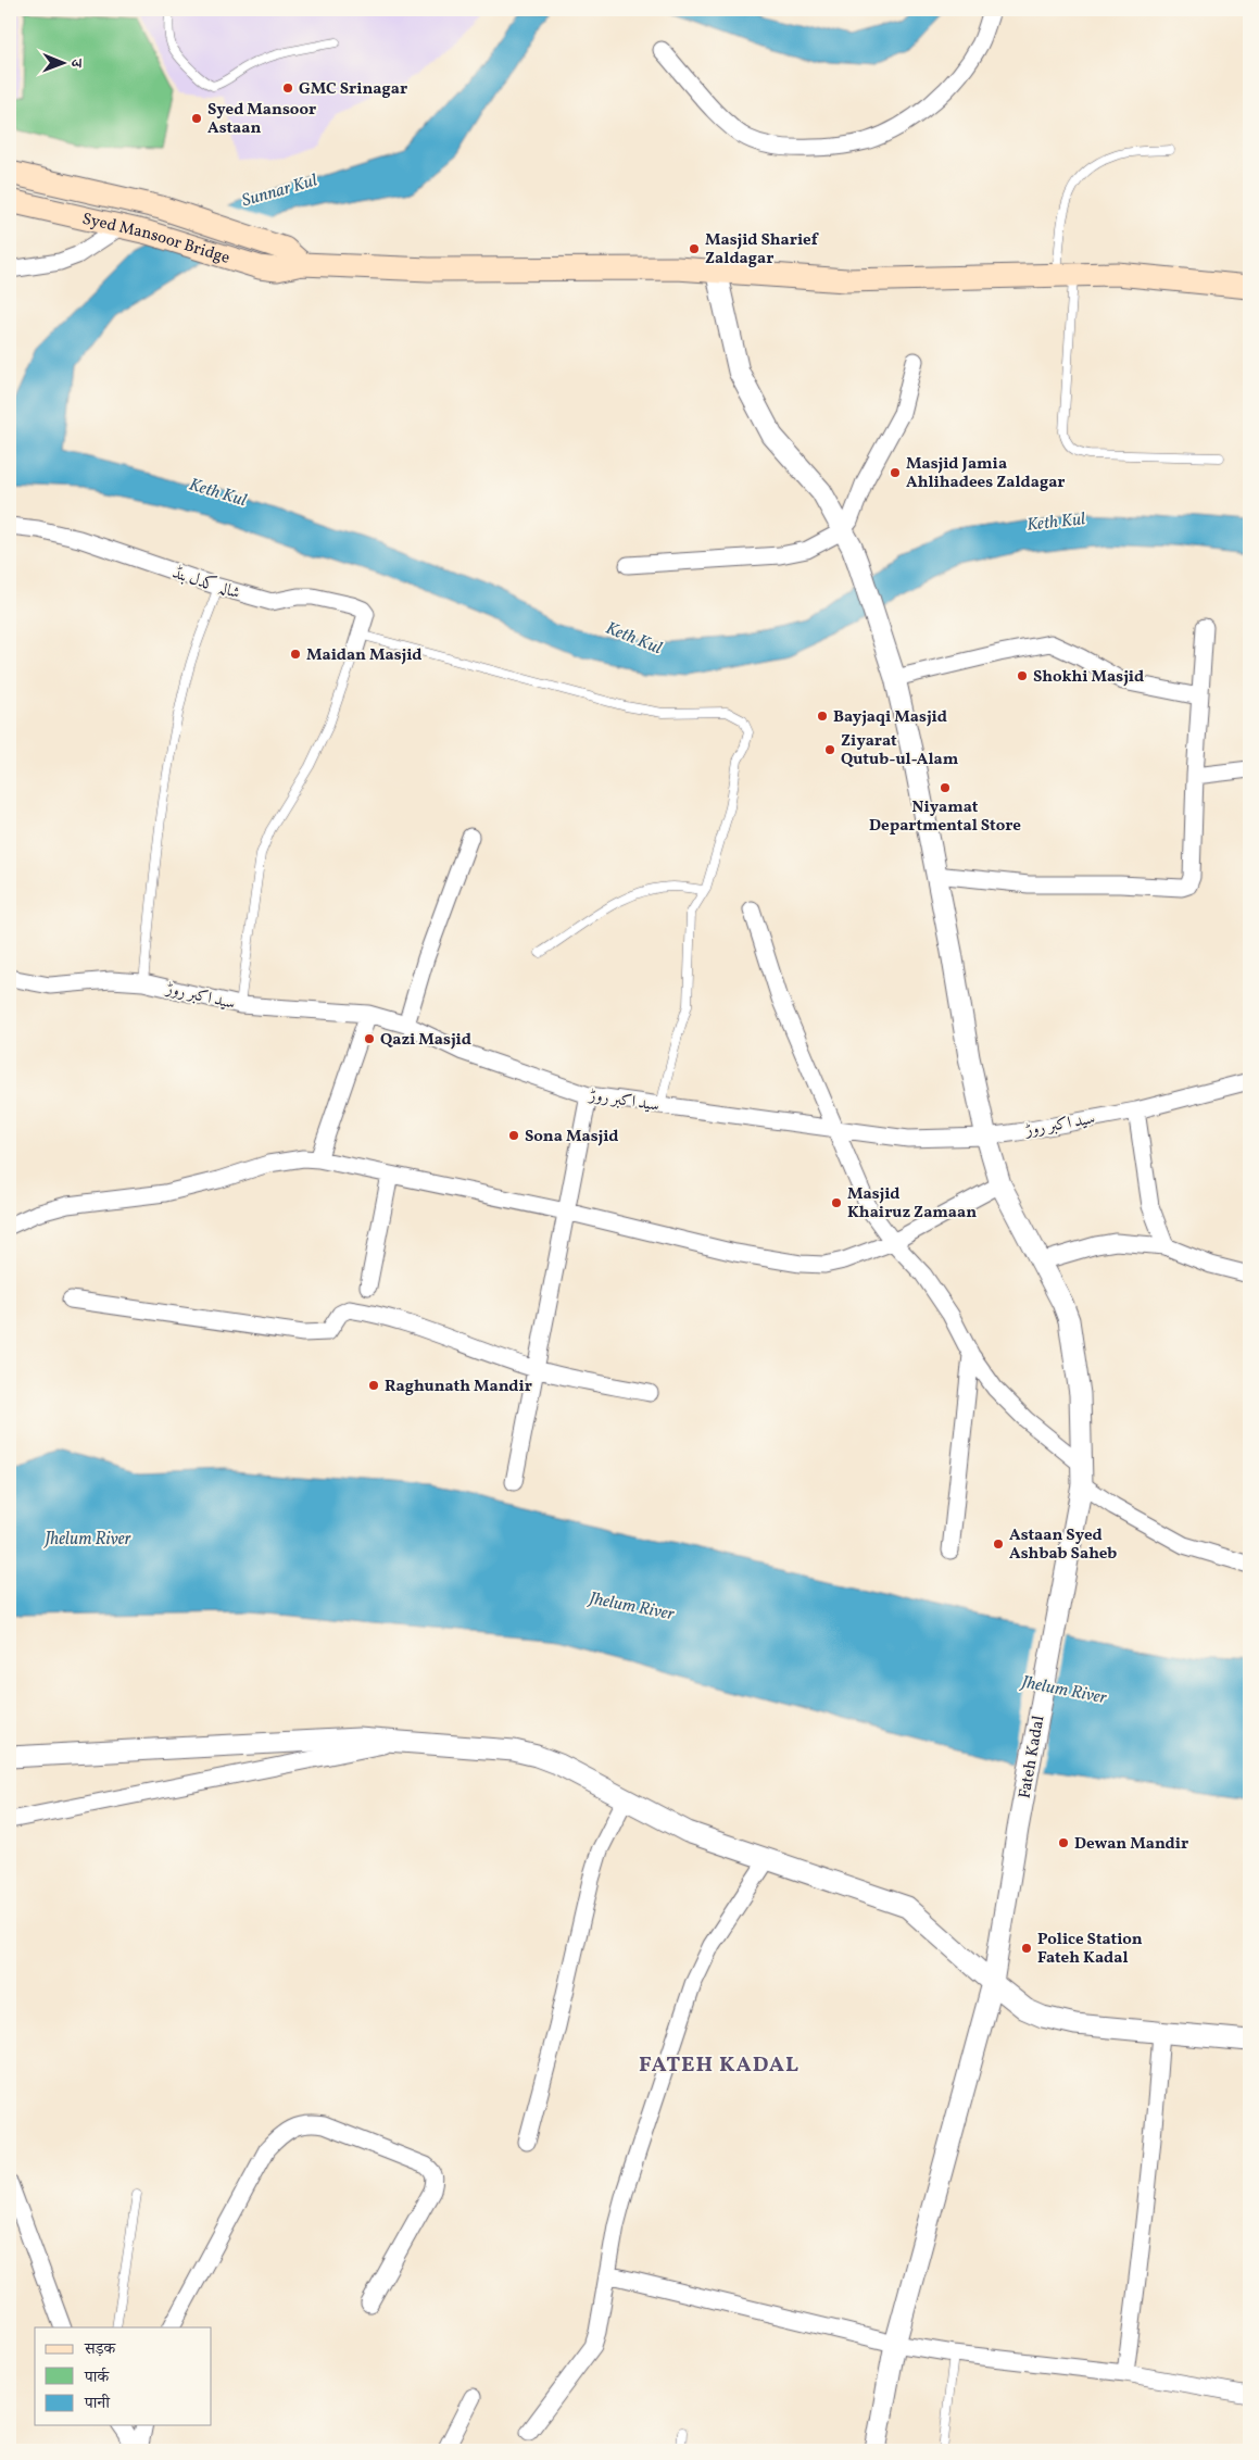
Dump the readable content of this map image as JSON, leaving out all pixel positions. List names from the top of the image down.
{
  "streets": {
    "main road": ["Syed Mansoor Bridge"],
    "street": ["شالہ کدل بنڈ", "سید اکبر روڑ", "Fateh Kadal"]
  },
  "crossings": [
    ["Syed Mansoor Bridge", "Fateh Kadal"],
    ["سید اکبر روڑ", "Fateh Kadal"]
  ],
  "districts": ["FATEH KADAL"],
  "water": ["Sunnar Kul", "Keth Kul", "Jhelum River"],
  "places": [
    "GMC Srinagar",
    "Syed Mansoor Astaan",
    "Masjid Sharief Zaldagar",
    "Masjid Jamia Ahlihadees Zaldagar",
    "Maidan Masjid",
    "Shokhi Masjid",
    "Bayjaqi Masjid",
    "Ziyarat Qutub-ul-Alam",
    "Niyamat Departmental Store",
    "Qazi Masjid",
    "Sona Masjid",
    "Masjid Khairuz Zamaan",
    "Raghunath Mandir",
    "Astaan Syed Ashbab Saheb",
    "Dewan Mandir",
    "Police Station Fateh Kadal"
  ],
  "legend": ["सड़क", "पार्क", "पानी"],
  "north": "right"
}
